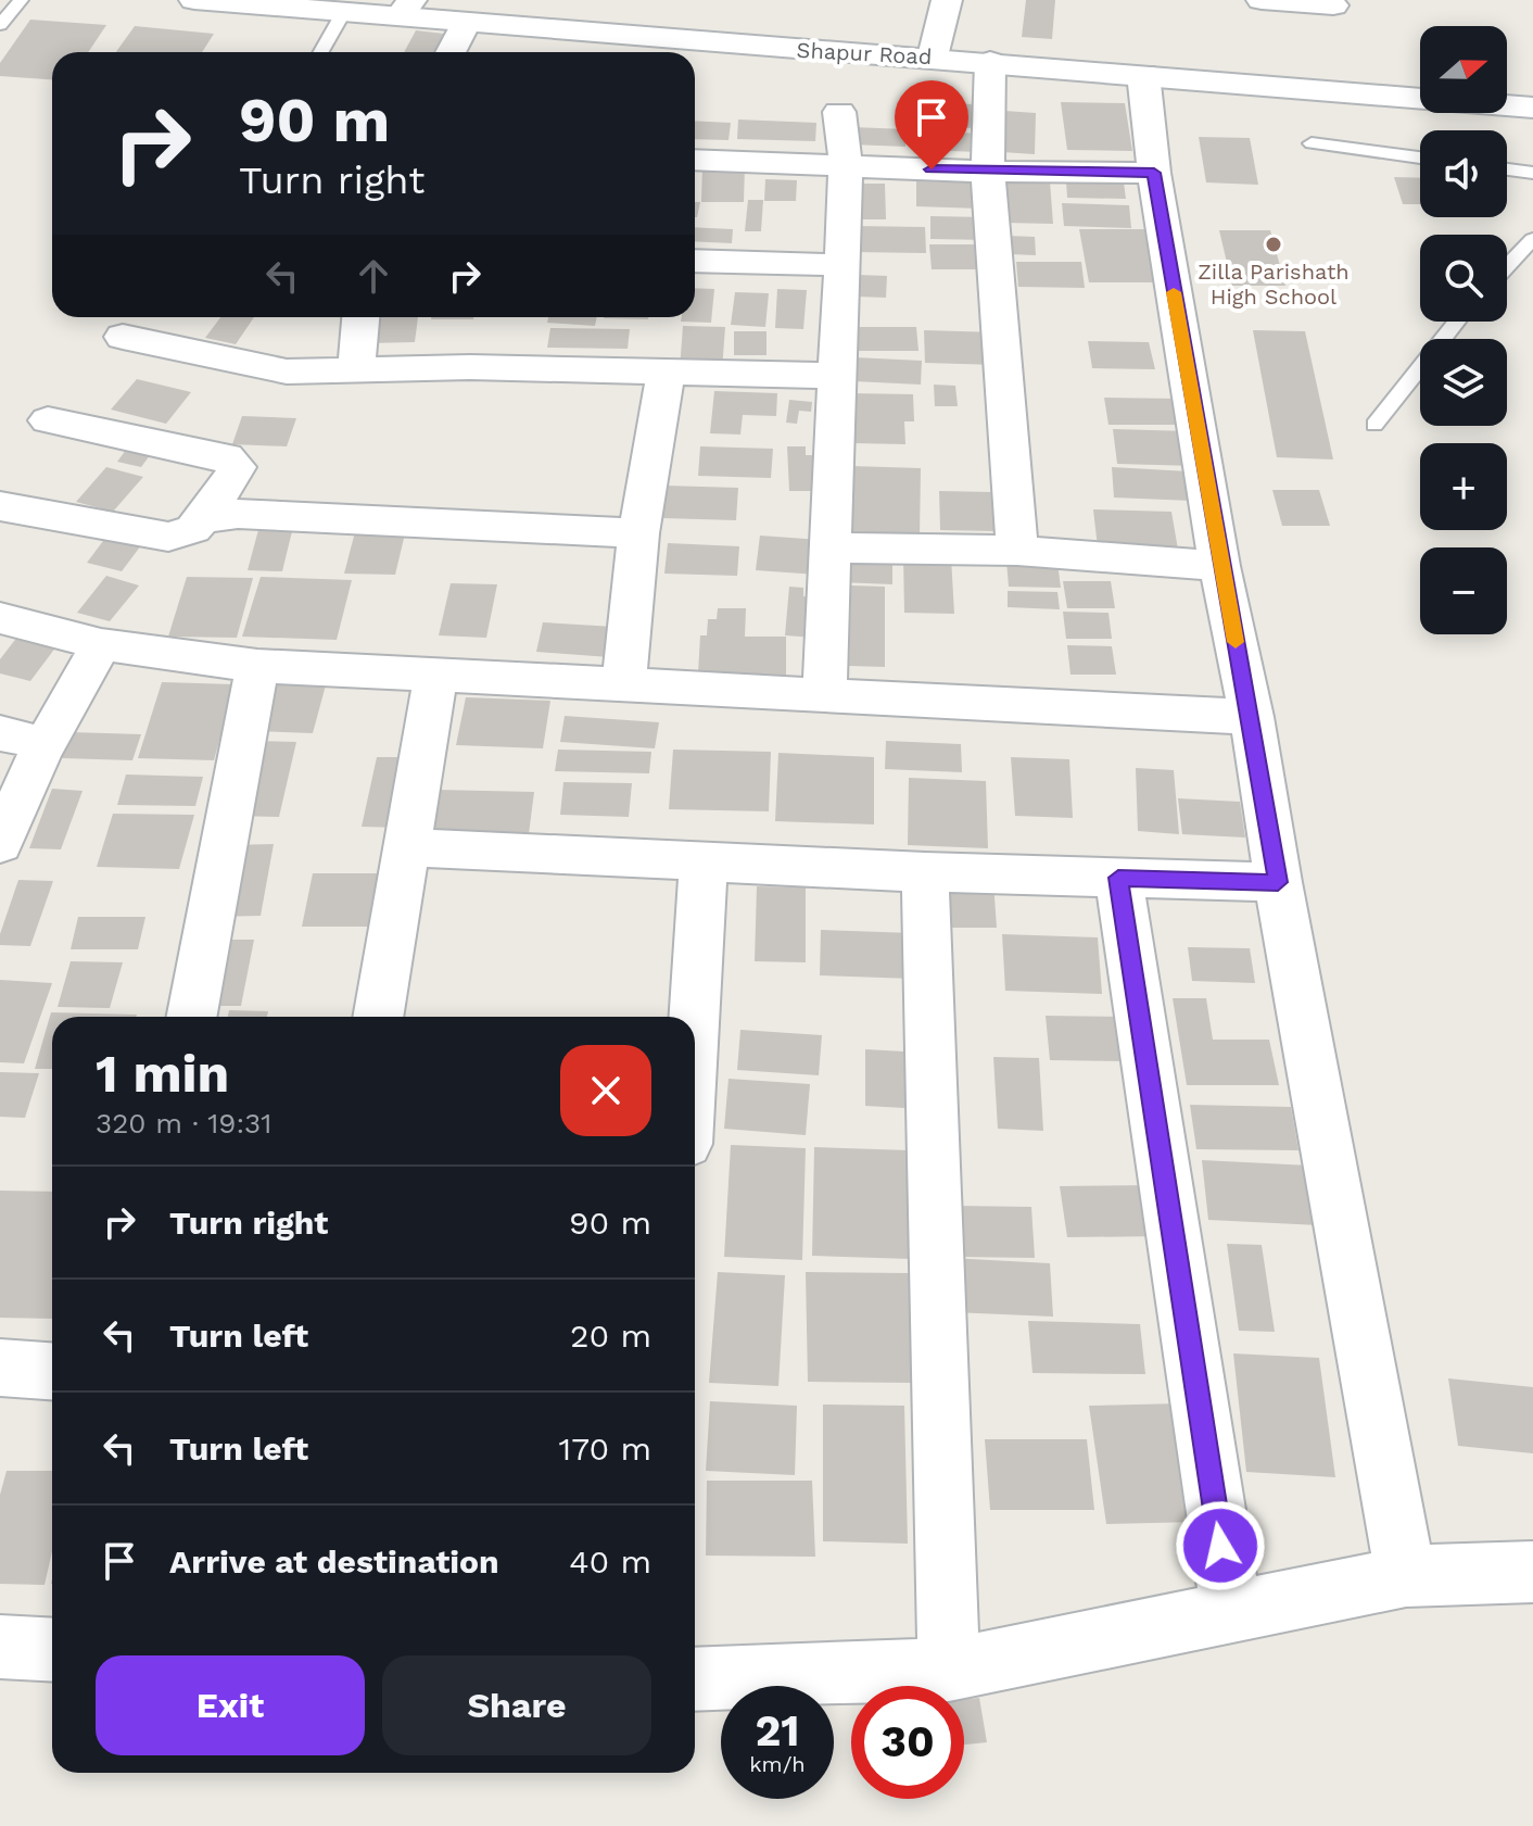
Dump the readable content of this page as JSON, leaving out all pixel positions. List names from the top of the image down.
{
  "streets": {
    "street": ["Shapur Road"]
  },
  "places": ["Zilla Parishath High School"],
  "north": "right",
  "page": {
    "map_buttons": ["+", "−"],
    "turn": ["90 m", "Turn right"],
    "heading": ["1 min", "320 m · 19:31"],
    "list": [
      {
        "name": "Turn right",
        "value": "90 m"
      },
      {
        "name": "Turn left",
        "value": "20 m"
      },
      {
        "name": "Turn left",
        "value": "170 m"
      },
      {
        "name": "Arrive at destination",
        "value": "40 m"
      }
    ],
    "buttons": ["Exit", "Share"],
    "speed": "21 km/h",
    "limit": "30"
  }
}
